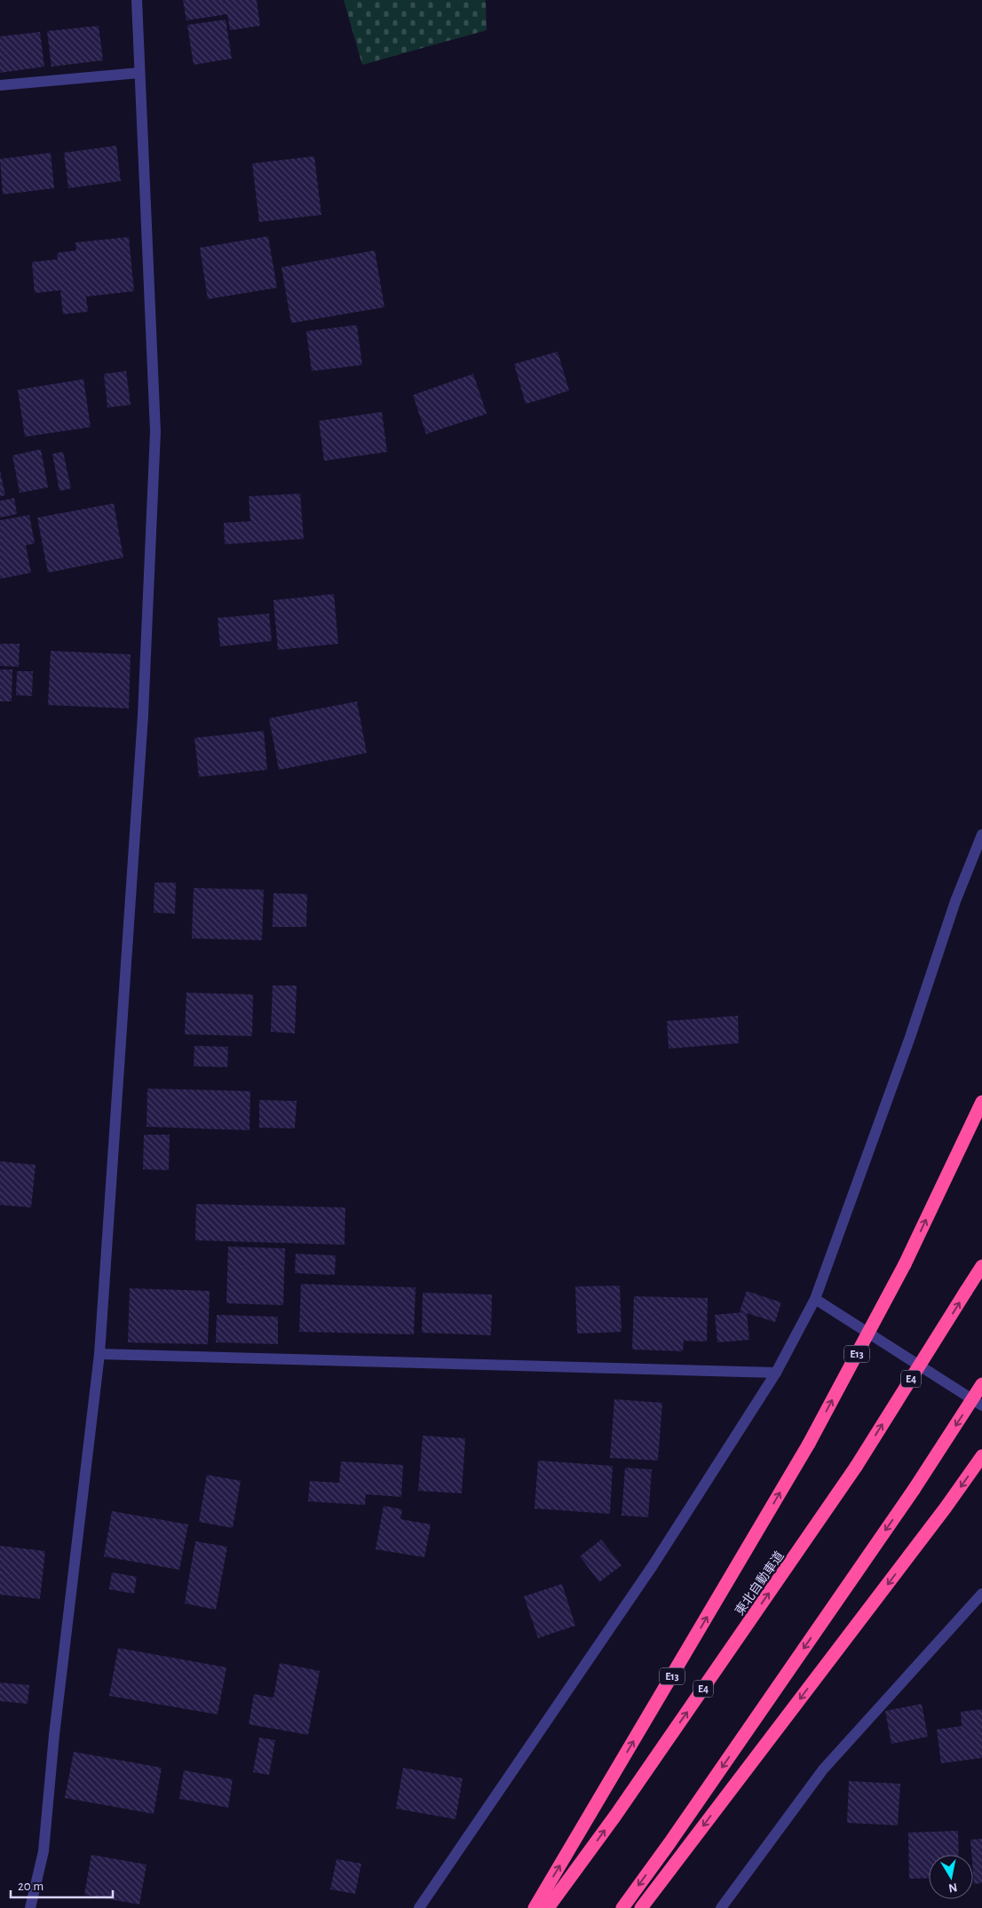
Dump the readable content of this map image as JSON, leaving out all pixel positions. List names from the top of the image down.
{
  "streets": {
    "highway": ["E13", "E4", "東北自動車道"]
  },
  "scale_bar": "20 m",
  "north": "bottom"
}
